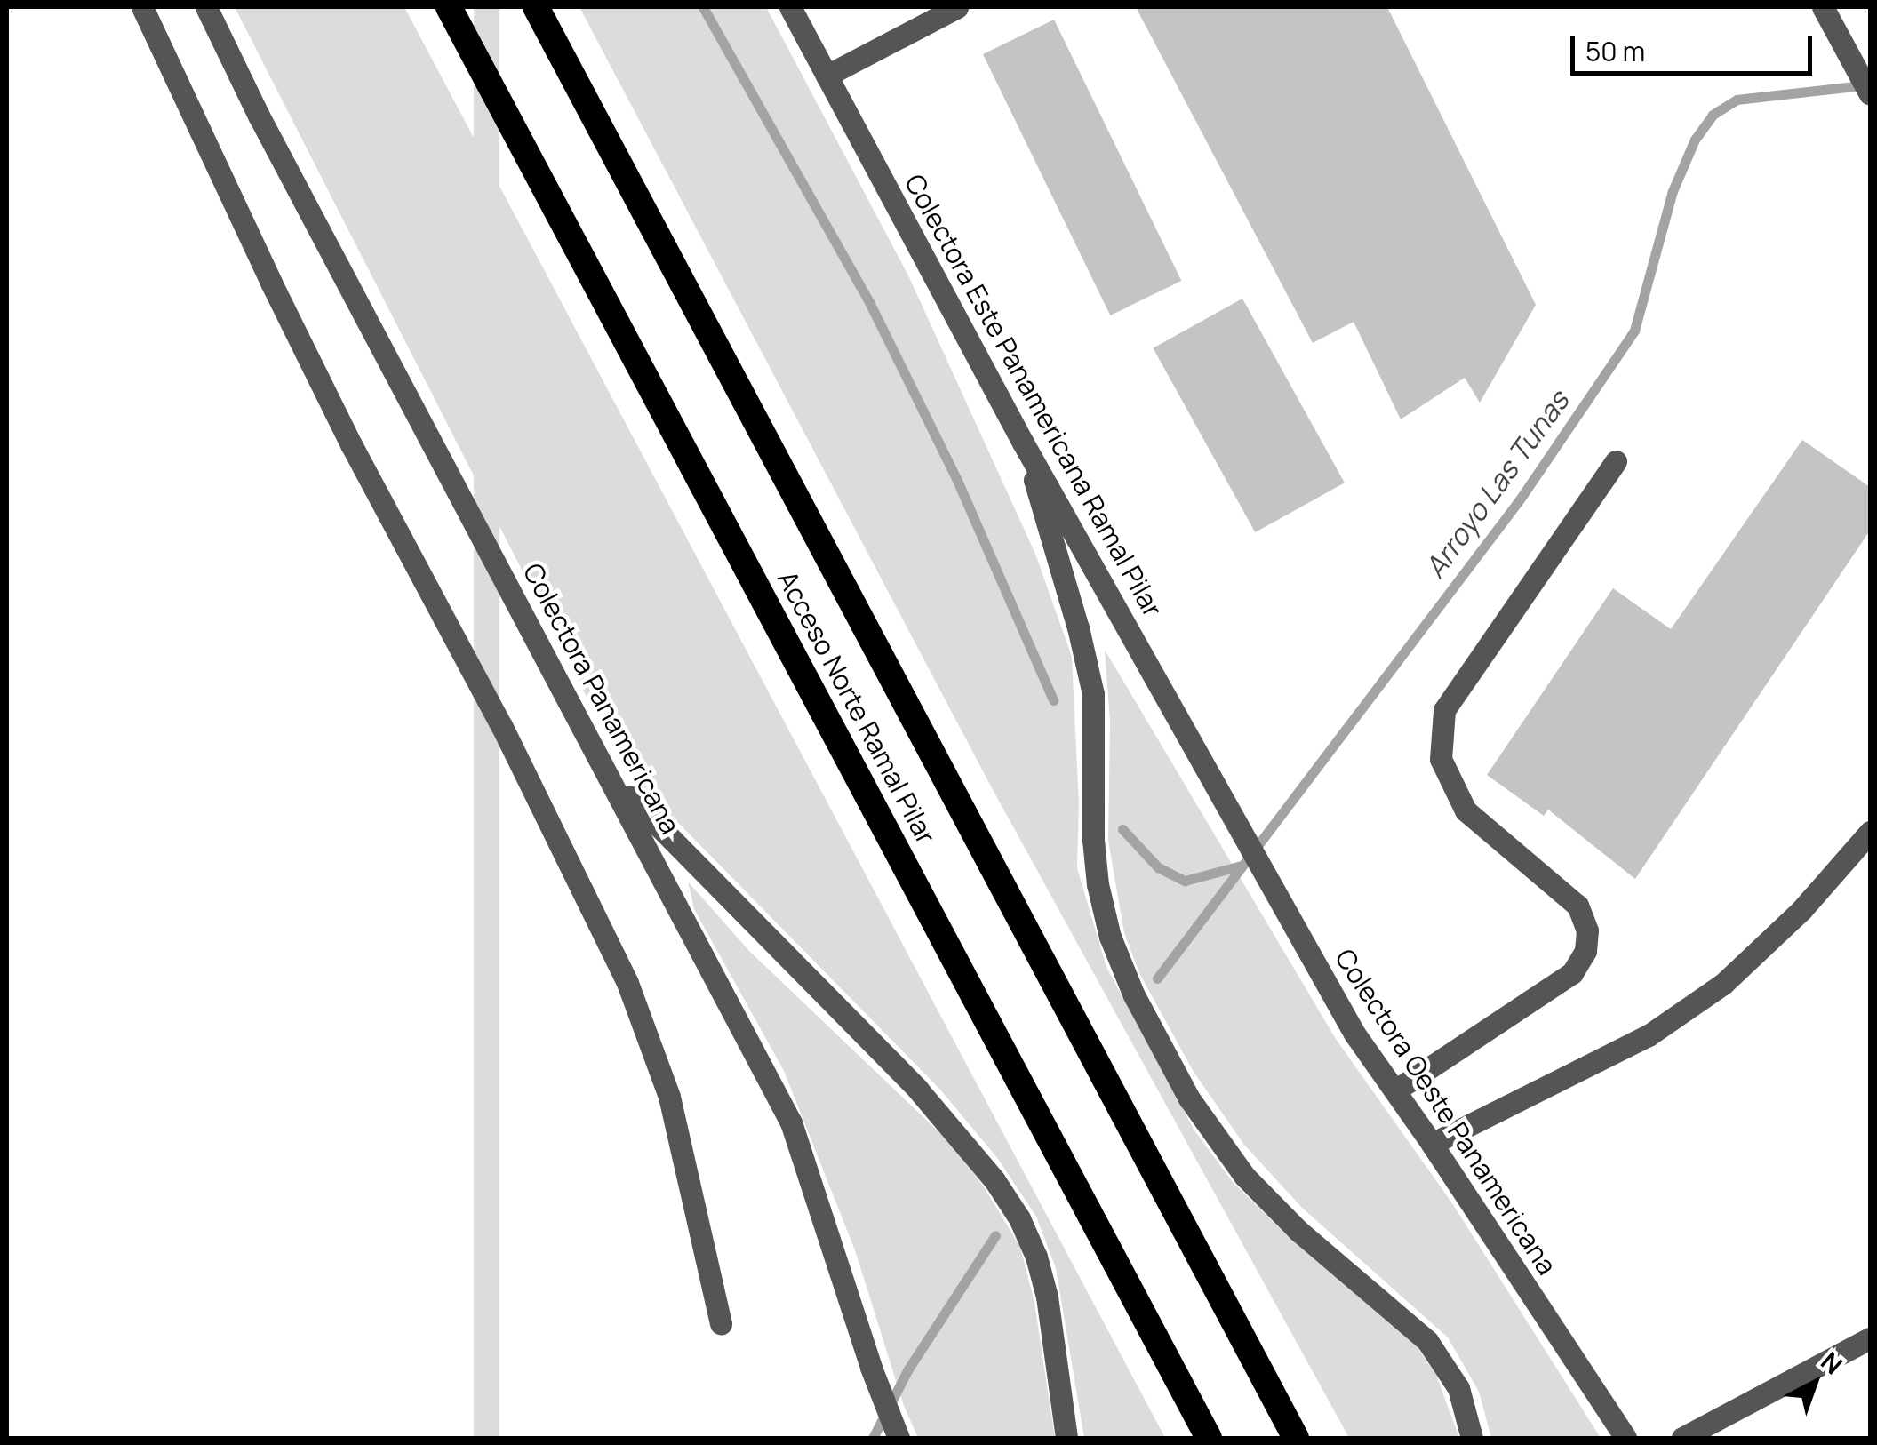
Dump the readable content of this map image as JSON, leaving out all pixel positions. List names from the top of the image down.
{
  "streets": {
    "highway": ["Acceso Norte Ramal Pilar"],
    "street": ["Colectora Este Panamericana Ramal Pilar", "Colectora Panamericana", "Colectora Oeste Panamericana"]
  },
  "crossings": [
    ["Colectora Este Panamericana Ramal Pilar", "Colectora Oeste Panamericana"]
  ],
  "water": ["Arroyo Las Tunas"],
  "scale_bar": "50 m",
  "north": "top right"
}
